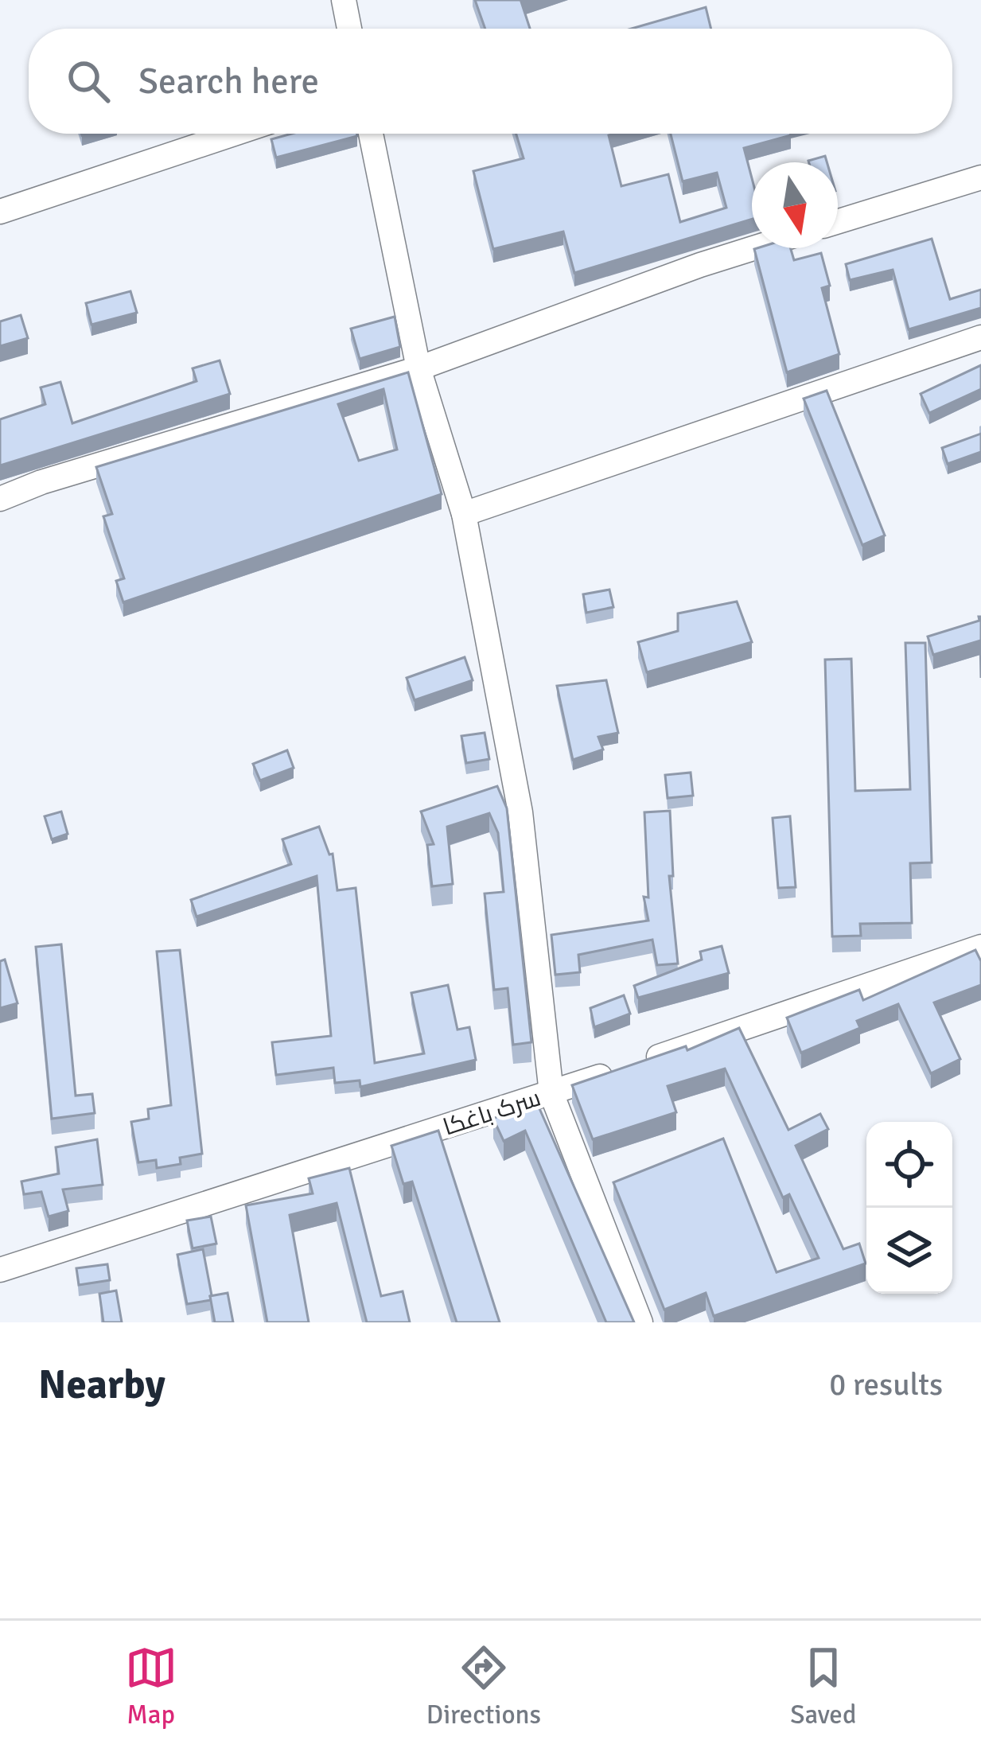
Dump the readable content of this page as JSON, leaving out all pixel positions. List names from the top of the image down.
{
  "streets": {
    "street": ["سرک باغکا"]
  },
  "north": "bottom",
  "page": {
    "search": "Search here",
    "heading": ["Nearby", "0 results"],
    "nav": ["Map", "Directions", "Saved"]
  }
}
